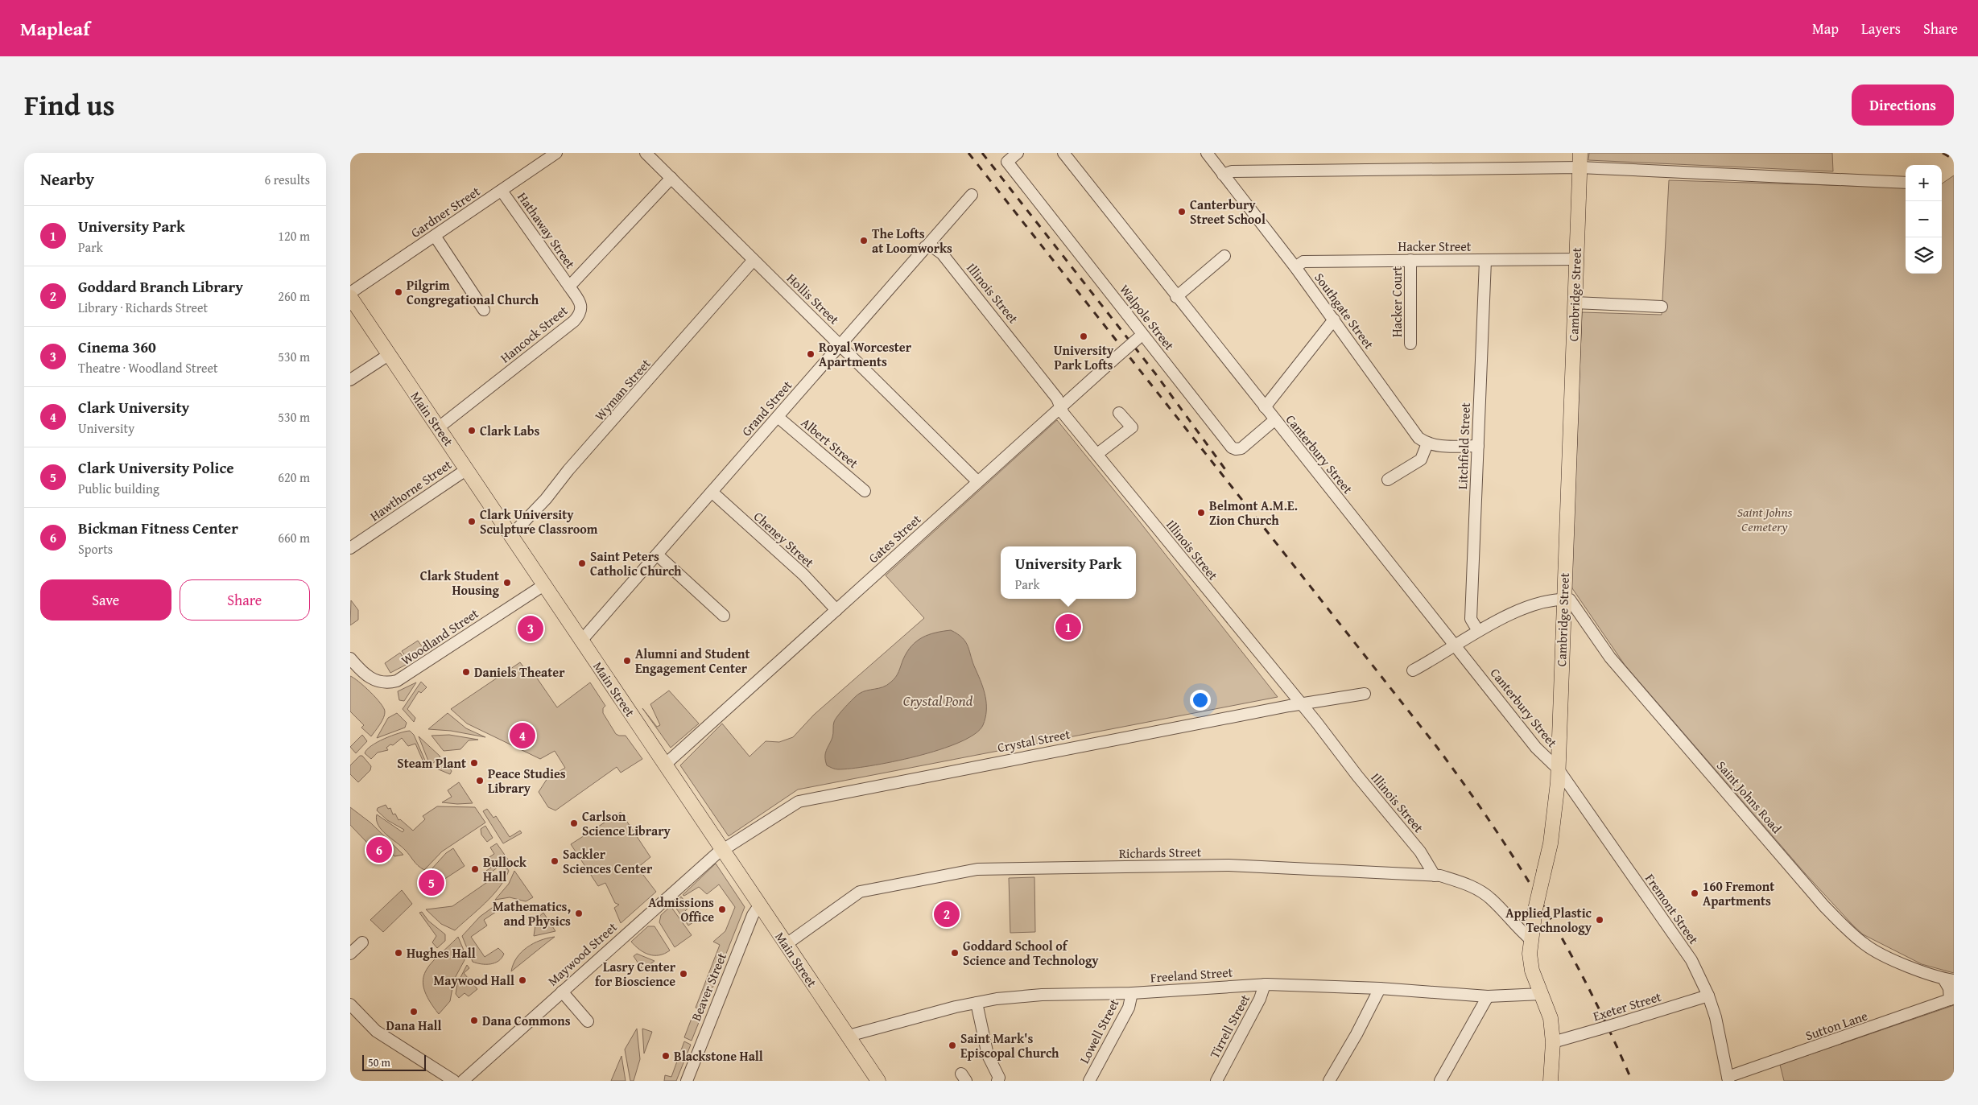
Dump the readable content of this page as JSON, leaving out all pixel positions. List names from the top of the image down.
{
  "streets": {
    "main road": ["Cambridge Street", "Main Street"],
    "street": [
      "Gardner Street",
      "Hathaway Street",
      "Hacker Street",
      "Illinois Street",
      "Hollis Street",
      "Hacker Court",
      "Southgate Street",
      "Walpole Street",
      "Hancock Street",
      "Wyman Street",
      "Grand Street",
      "Albert Street",
      "Litchfield Street",
      "Canterbury Street",
      "Hawthorne Street",
      "Gates Street",
      "Cheney Street",
      "Woodland Street",
      "Crystal Street",
      "Saint Johns Road",
      "Richards Street",
      "Fremont Street",
      "Maywood Street",
      "Freeland Street",
      "Beaver Street",
      "Exeter Street",
      "Sutton Lane",
      "Tirrell Street",
      "Lowell Street"
    ]
  },
  "crossings": [
    ["Gardner Street", "Hathaway Street"],
    ["Hathaway Street", "Hancock Street"],
    ["Hacker Street", "Cambridge Street"],
    ["Hacker Street", "Hacker Court"],
    ["Hacker Street", "Southgate Street"],
    ["Hacker Street", "Litchfield Street"],
    ["Illinois Street", "Grand Street"],
    ["Illinois Street", "Gates Street"],
    ["Illinois Street", "Crystal Street"],
    ["Illinois Street", "Richards Street"],
    ["Cambridge Street", "Canterbury Street"],
    ["Cambridge Street", "Saint Johns Road"],
    ["Cambridge Street", "Richards Street"],
    ["Cambridge Street", "Fremont Street"],
    ["Cambridge Street", "Freeland Street"],
    ["Cambridge Street", "Exeter Street"],
    ["Hollis Street", "Hancock Street"],
    ["Hollis Street", "Wyman Street"],
    ["Hollis Street", "Grand Street"],
    ["Hollis Street", "Gates Street"],
    ["Walpole Street", "Canterbury Street"],
    ["Walpole Street", "Gates Street"],
    ["Hancock Street", "Main Street"],
    ["Wyman Street", "Main Street"],
    ["Grand Street", "Main Street"],
    ["Grand Street", "Albert Street"],
    ["Grand Street", "Cheney Street"],
    ["Main Street", "Hawthorne Street"],
    ["Main Street", "Gates Street"],
    ["Main Street", "Woodland Street"],
    ["Main Street", "Crystal Street"],
    ["Main Street", "Richards Street"],
    ["Main Street", "Maywood Street"],
    ["Main Street", "Freeland Street"],
    ["Main Street", "Beaver Street"],
    ["Canterbury Street", "Fremont Street"],
    ["Gates Street", "Cheney Street"],
    ["Crystal Street", "Maywood Street"],
    ["Saint Johns Road", "Sutton Lane"],
    ["Fremont Street", "Exeter Street"],
    ["Fremont Street", "Sutton Lane"],
    ["Freeland Street", "Tirrell Street"],
    ["Freeland Street", "Lowell Street"]
  ],
  "water": ["Crystal Pond"],
  "parks": ["Saint Johns Cemetery"],
  "places": [
    "Canterbury Street School",
    "The Lofts at Loomworks",
    "Pilgrim Congregational Church",
    "University Park Lofts",
    "Royal Worcester Apartments",
    "Clark Labs",
    "Belmont A.M.E. Zion Church",
    "Clark University Sculpture Classroom",
    "Saint Peters Catholic Church",
    "Clark Student Housing",
    "Alumni and Student Engagement Center",
    "Daniels Theater",
    "Steam Plant",
    "Peace Studies Library",
    "Carlson Science Library",
    "Sackler Sciences Center",
    "Bullock Hall",
    "160 Fremont Apartments",
    "Admissions Office",
    "Mathematics, and Physics",
    "Applied Plastic Technology",
    "Hughes Hall",
    "Goddard School of Science and Technology",
    "Lasry Center for Bioscience",
    "Maywood Hall",
    "Dana Hall",
    "Dana Commons",
    "Saint Mark's Episcopal Church",
    "Blackstone Hall"
  ],
  "scale_bar": "50 m",
  "page": {
    "header": "Mapleaf",
    "nav": ["Map", "Layers", "Share"],
    "title": "Find us",
    "buttons": [
      "Directions",
      ["Save", "Share"]
    ],
    "heading": ["Nearby", "6 results"],
    "map_buttons": ["+", "−"],
    "list": [
      {
        "mark": "1",
        "name": "University Park",
        "note": "Park",
        "value": "120 m"
      },
      {
        "mark": "2",
        "name": "Goddard Branch Library",
        "note": "Library · Richards Street",
        "value": "260 m"
      },
      {
        "mark": "3",
        "name": "Cinema 360",
        "note": "Theatre · Woodland Street",
        "value": "530 m"
      },
      {
        "mark": "4",
        "name": "Clark University",
        "note": "University",
        "value": "530 m"
      },
      {
        "mark": "5",
        "name": "Clark University Police",
        "note": "Public building",
        "value": "620 m"
      },
      {
        "mark": "6",
        "name": "Bickman Fitness Center",
        "note": "Sports",
        "value": "660 m"
      }
    ],
    "popup": ["University Park", "Park"],
    "pins": [
      "1",
      "3",
      "4",
      "6",
      "5",
      "2"
    ],
    "scale": "50 m"
  }
}
